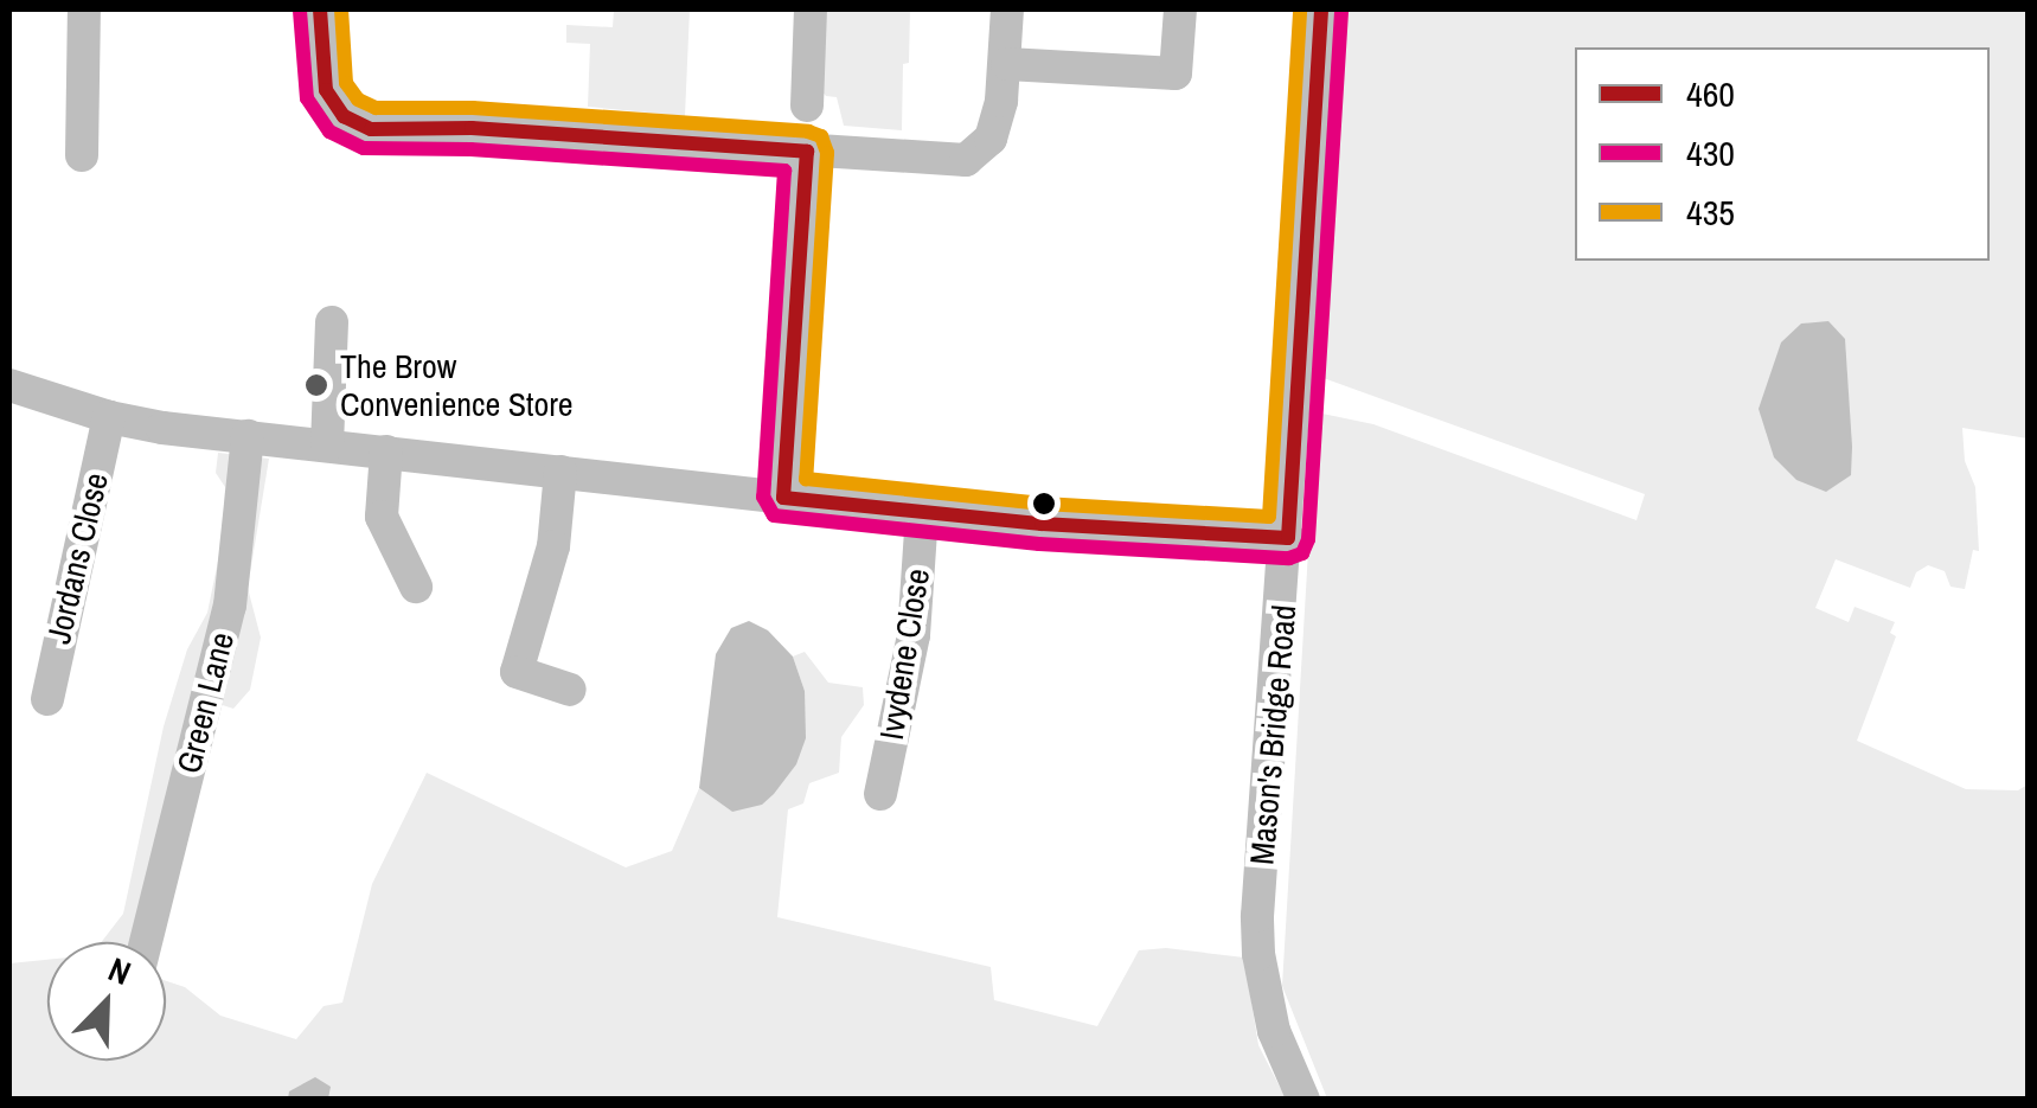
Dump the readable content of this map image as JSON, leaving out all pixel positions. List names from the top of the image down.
{
  "streets": {
    "street": [
      "Jordans Close",
      "Ivydene Close",
      "Green Lane",
      "Mason's Bridge Road"
    ]
  },
  "places": ["The Brow Convenience Store"],
  "lines": ["transit line 460", "transit line 435", "transit line 430"],
  "legend": ["460", "430", "435"],
  "north": "top right"
}
